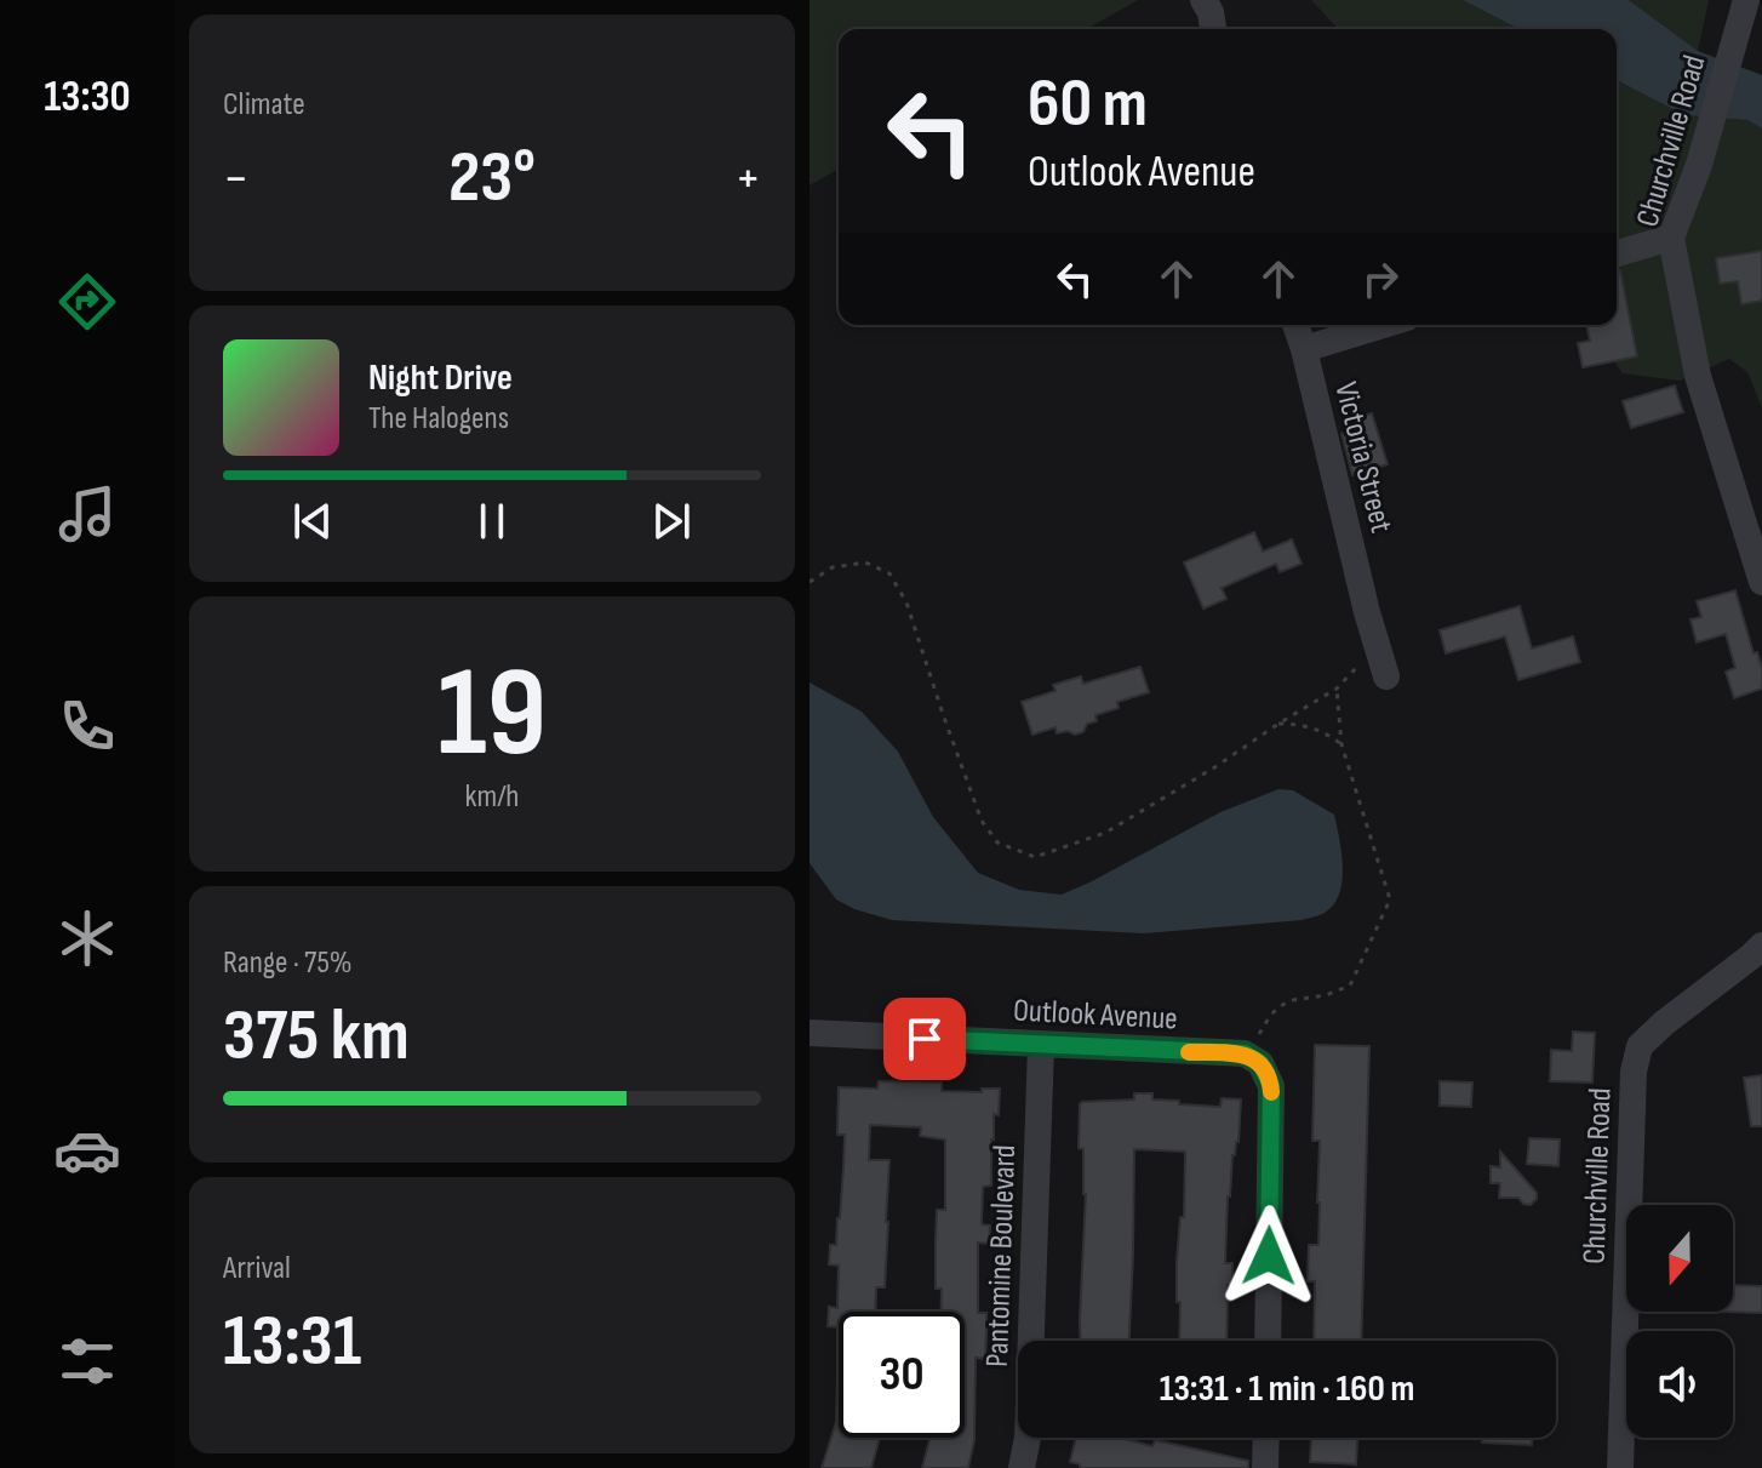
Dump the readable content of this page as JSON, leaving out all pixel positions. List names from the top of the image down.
{
  "streets": {
    "street": [
      "Churchville Road",
      "Victoria Street",
      "Outlook Avenue",
      "Pantomine Boulevard"
    ]
  },
  "crossings": [
    ["Outlook Avenue", "Pantomine Boulevard"]
  ],
  "north": "bottom",
  "page": {
    "tabs": "13:30",
    "tile": [
      "Climate",
      ["19", "km/h"],
      ["Range · 75%", "375 km"],
      ["Arrival", "13:31"]
    ],
    "turn": ["60 m", "Outlook Avenue"],
    "heat": ["−", "23°", "+"],
    "song": ["Night Drive", "The Halogens"],
    "limit": "30",
    "trip": "13:31 · 1 min · 160 m"
  }
}
